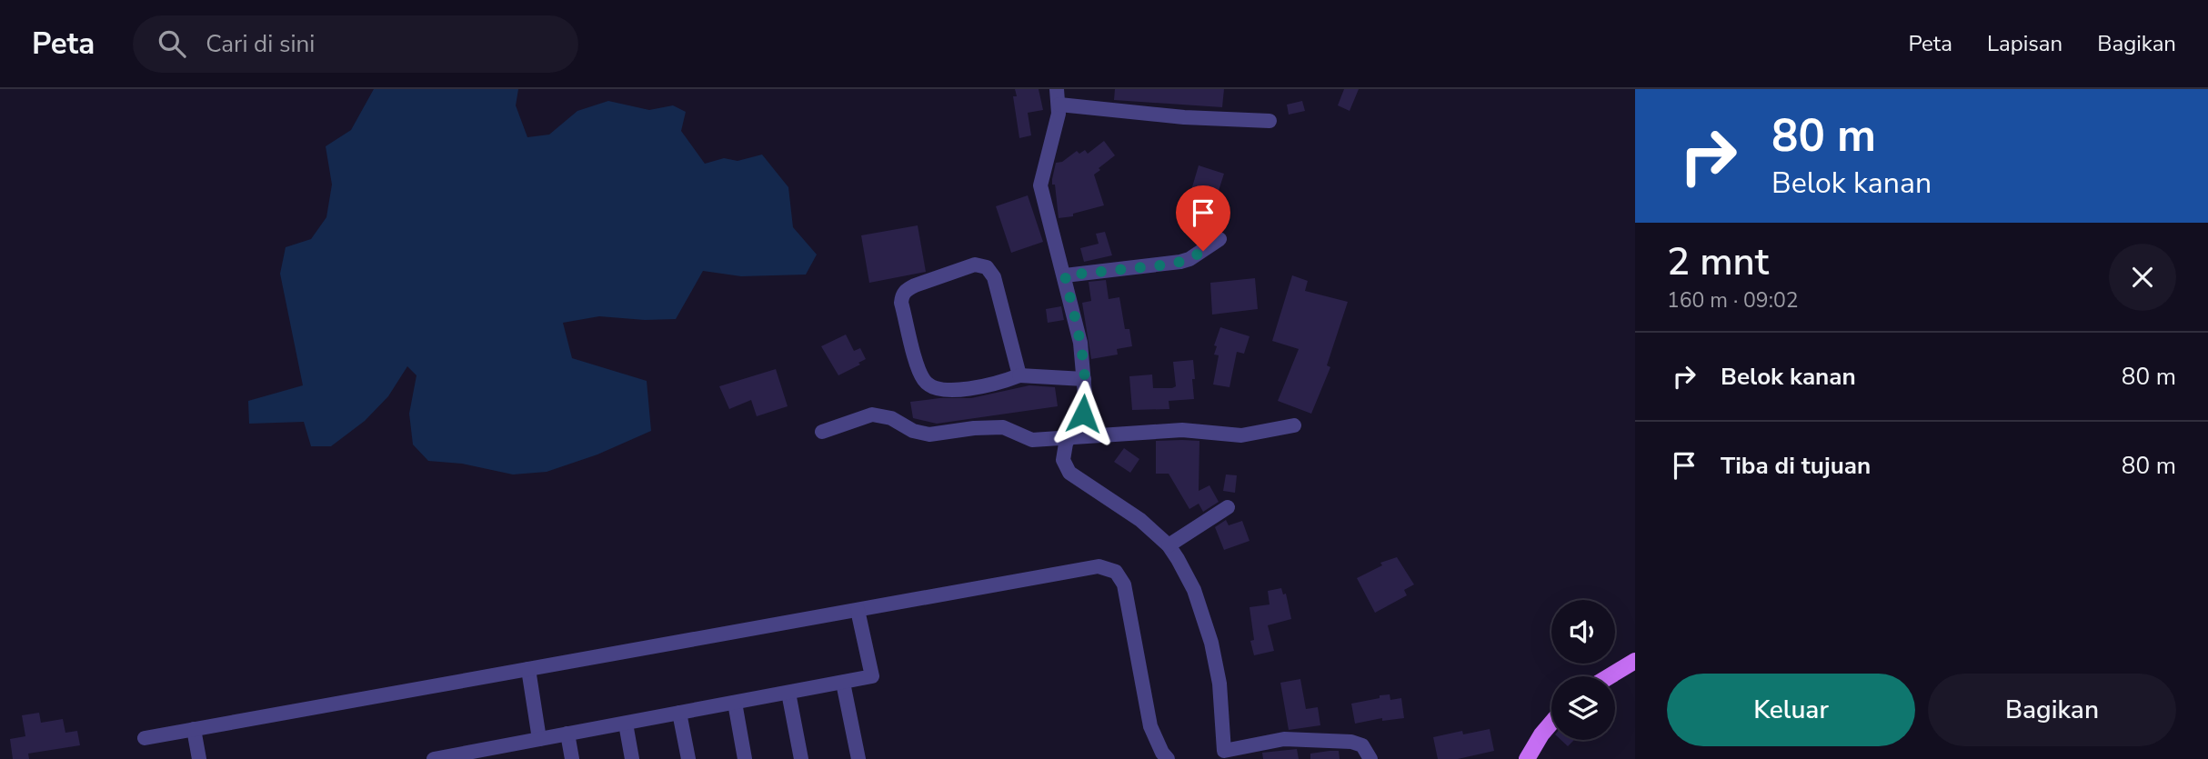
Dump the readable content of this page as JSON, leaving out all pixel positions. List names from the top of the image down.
{
  "page": {
    "header": "Peta",
    "search": "Cari di sini",
    "nav": ["Peta", "Lapisan", "Bagikan"],
    "turn": ["80 m", "Belok kanan"],
    "heading": ["2 mnt", "160 m · 09:02"],
    "list": [
      {
        "name": "Belok kanan",
        "value": "80 m"
      },
      {
        "name": "Tiba di tujuan",
        "value": "80 m"
      }
    ],
    "buttons": ["Keluar", "Bagikan"]
  }
}
